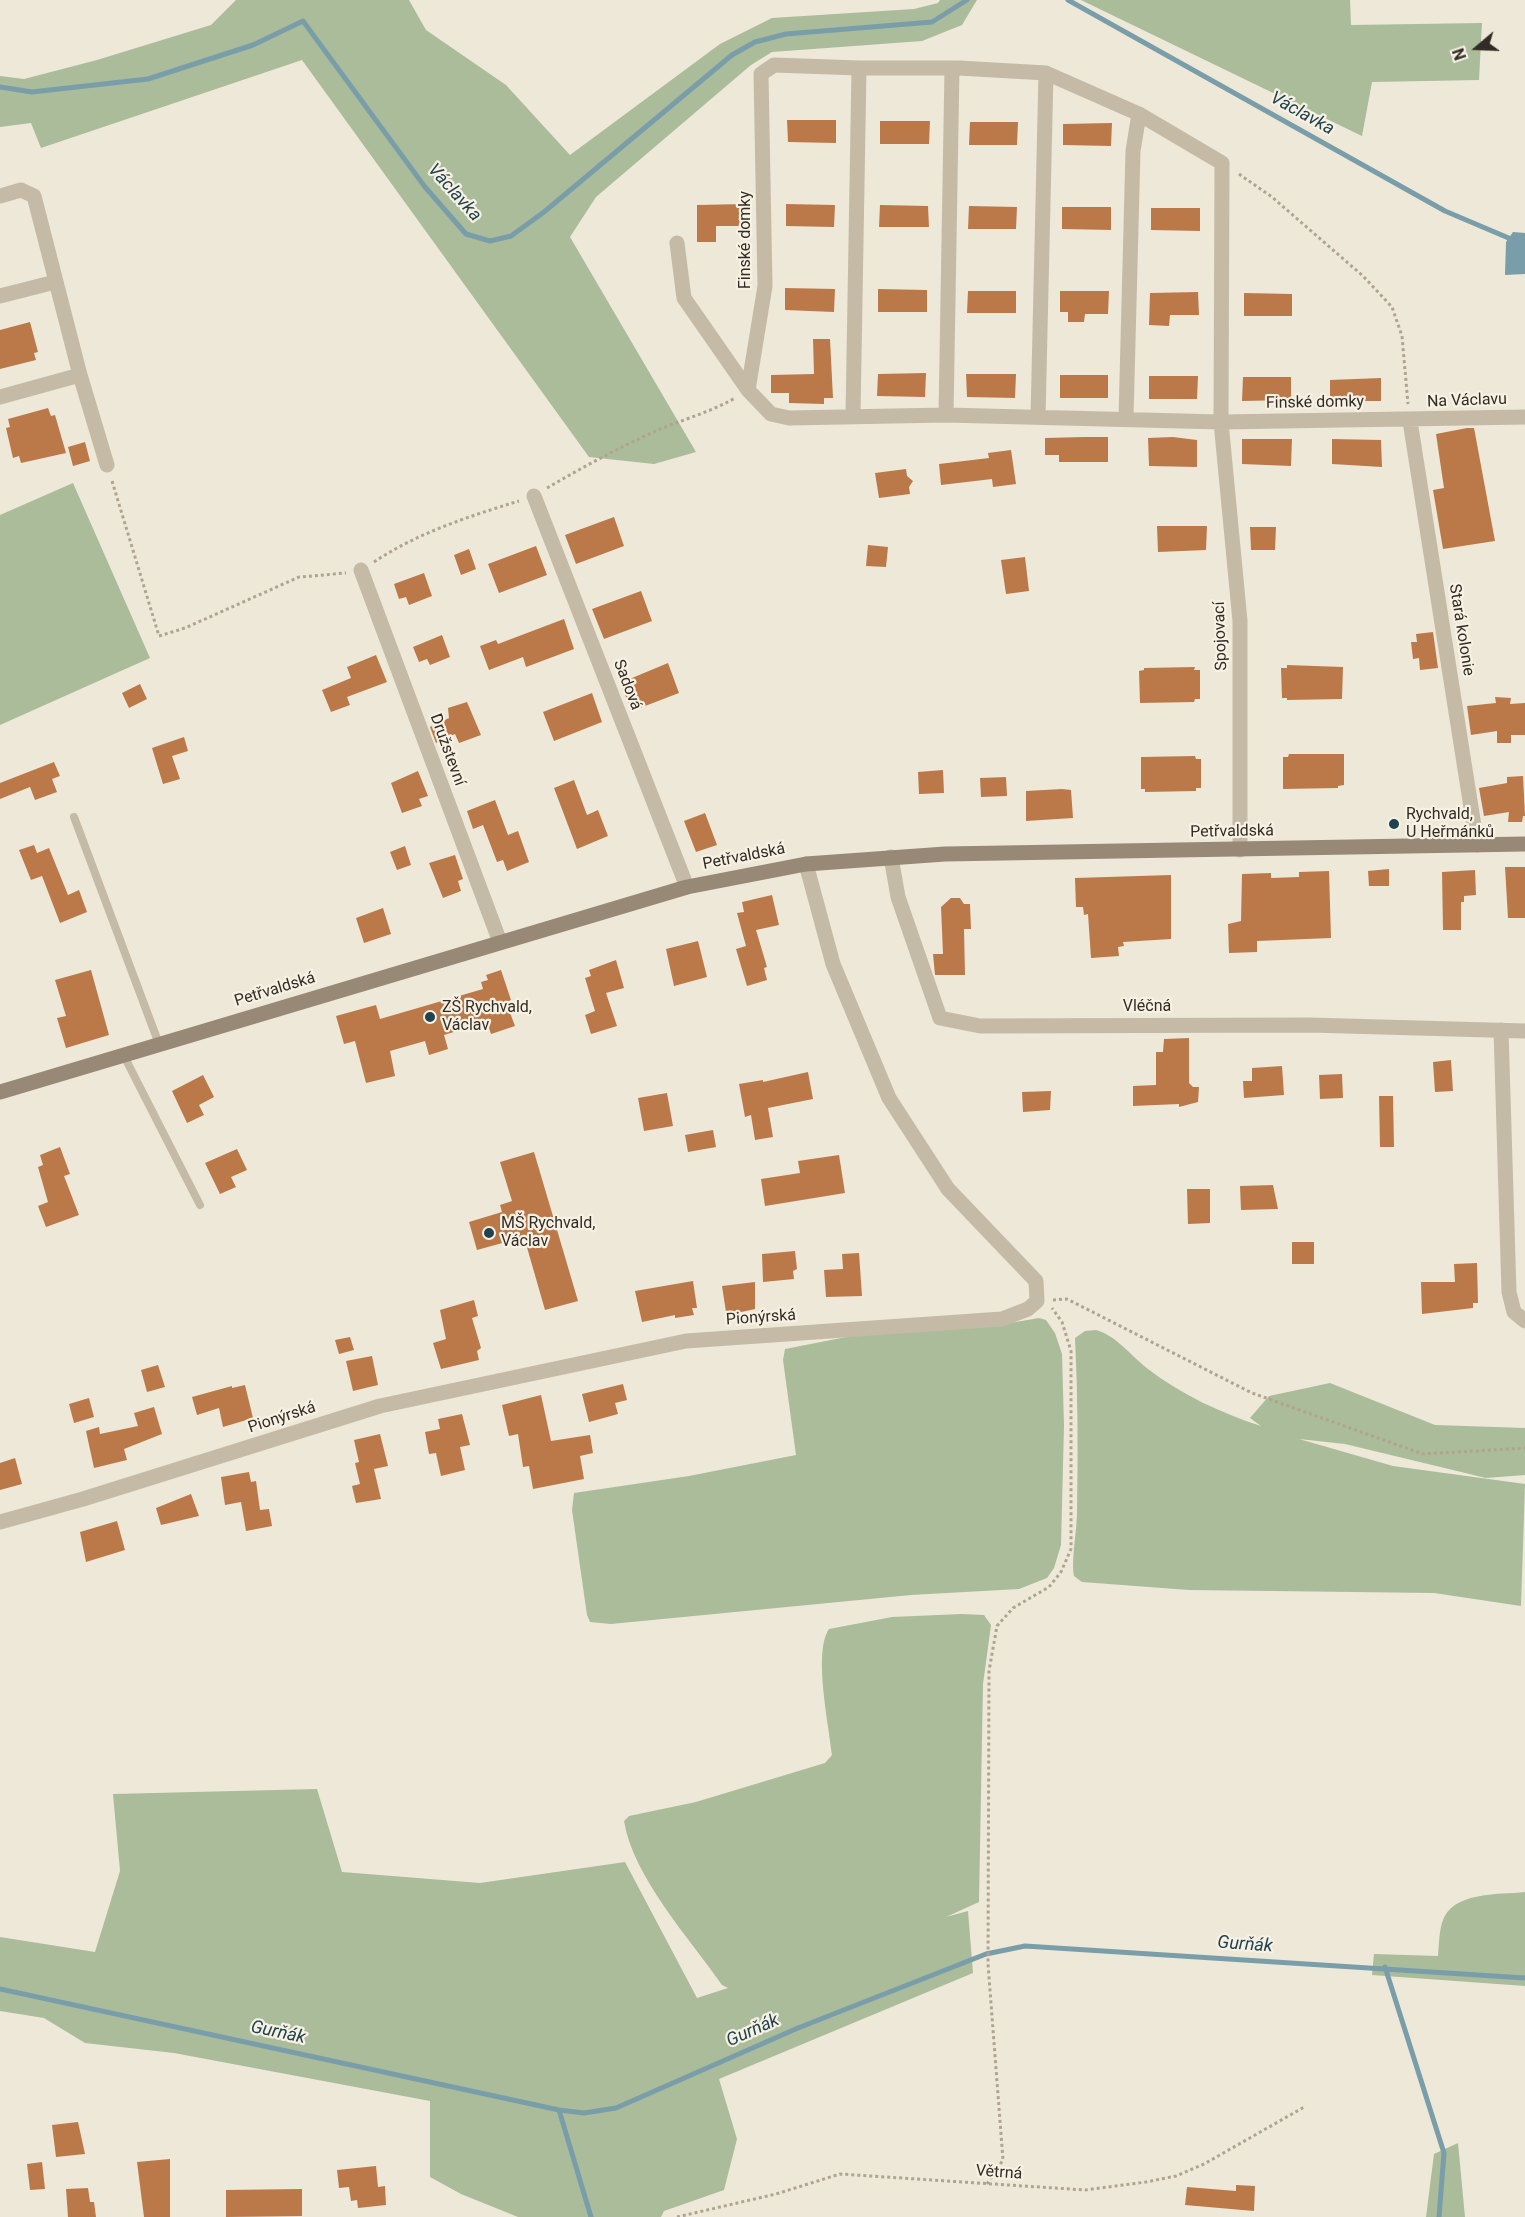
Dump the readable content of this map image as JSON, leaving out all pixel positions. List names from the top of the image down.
{
  "streets": {
    "street": [
      "Finské domky",
      "Na Václavu",
      "Stará kolonie",
      "Spojovací",
      "Sadová",
      "Družstevní",
      "Petřvaldská",
      "Vléčná",
      "Pionýrská"
    ],
    "path": ["Větrná"]
  },
  "crossings": [
    ["Finské domky", "Na Václavu"],
    ["Finské domky", "Stará kolonie"],
    ["Finské domky", "Spojovací"],
    ["Na Václavu", "Stará kolonie"],
    ["Stará kolonie", "Petřvaldská"],
    ["Spojovací", "Petřvaldská"],
    ["Sadová", "Petřvaldská"],
    ["Družstevní", "Petřvaldská"],
    ["Petřvaldská", "Vléčná"],
    ["Petřvaldská", "Pionýrská"]
  ],
  "water": ["Václavka", "Gurňák"],
  "places": ["Rychvald, U Heřmánků", "ZŠ Rychvald, Václav", "MŠ Rychvald, Václav"],
  "north": "left"
}
